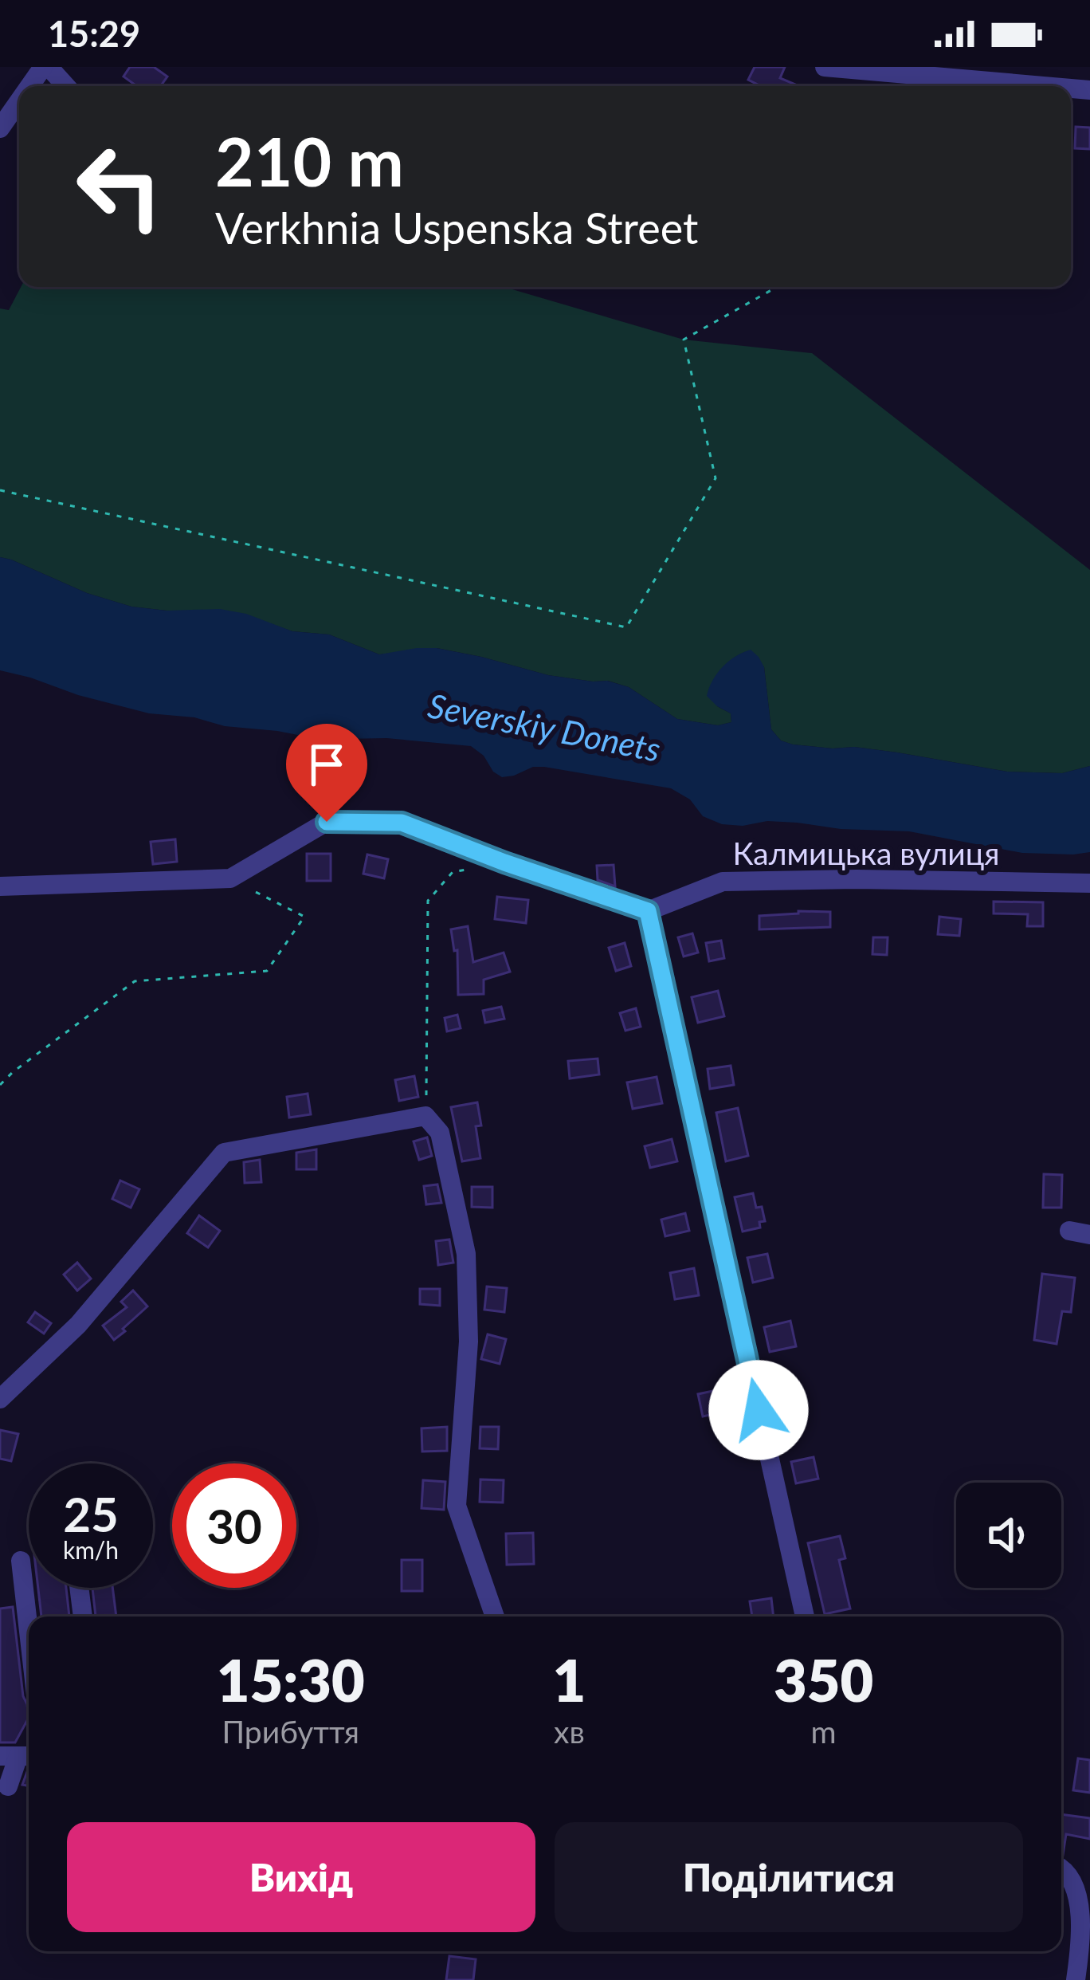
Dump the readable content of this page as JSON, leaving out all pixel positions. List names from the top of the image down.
{
  "streets": {
    "street": ["Калмицька вулиця"]
  },
  "water": ["Severskiy Donets"],
  "page": {
    "status": "15:29",
    "turn": ["210 m", "Verkhnia Uspenska Street"],
    "speed": "25 km/h",
    "limit": "30",
    "eta": [
      "15:30",
      "Прибуття",
      "1",
      "хв",
      "350",
      "m"
    ],
    "buttons": ["Вихід", "Поділитися"]
  }
}
